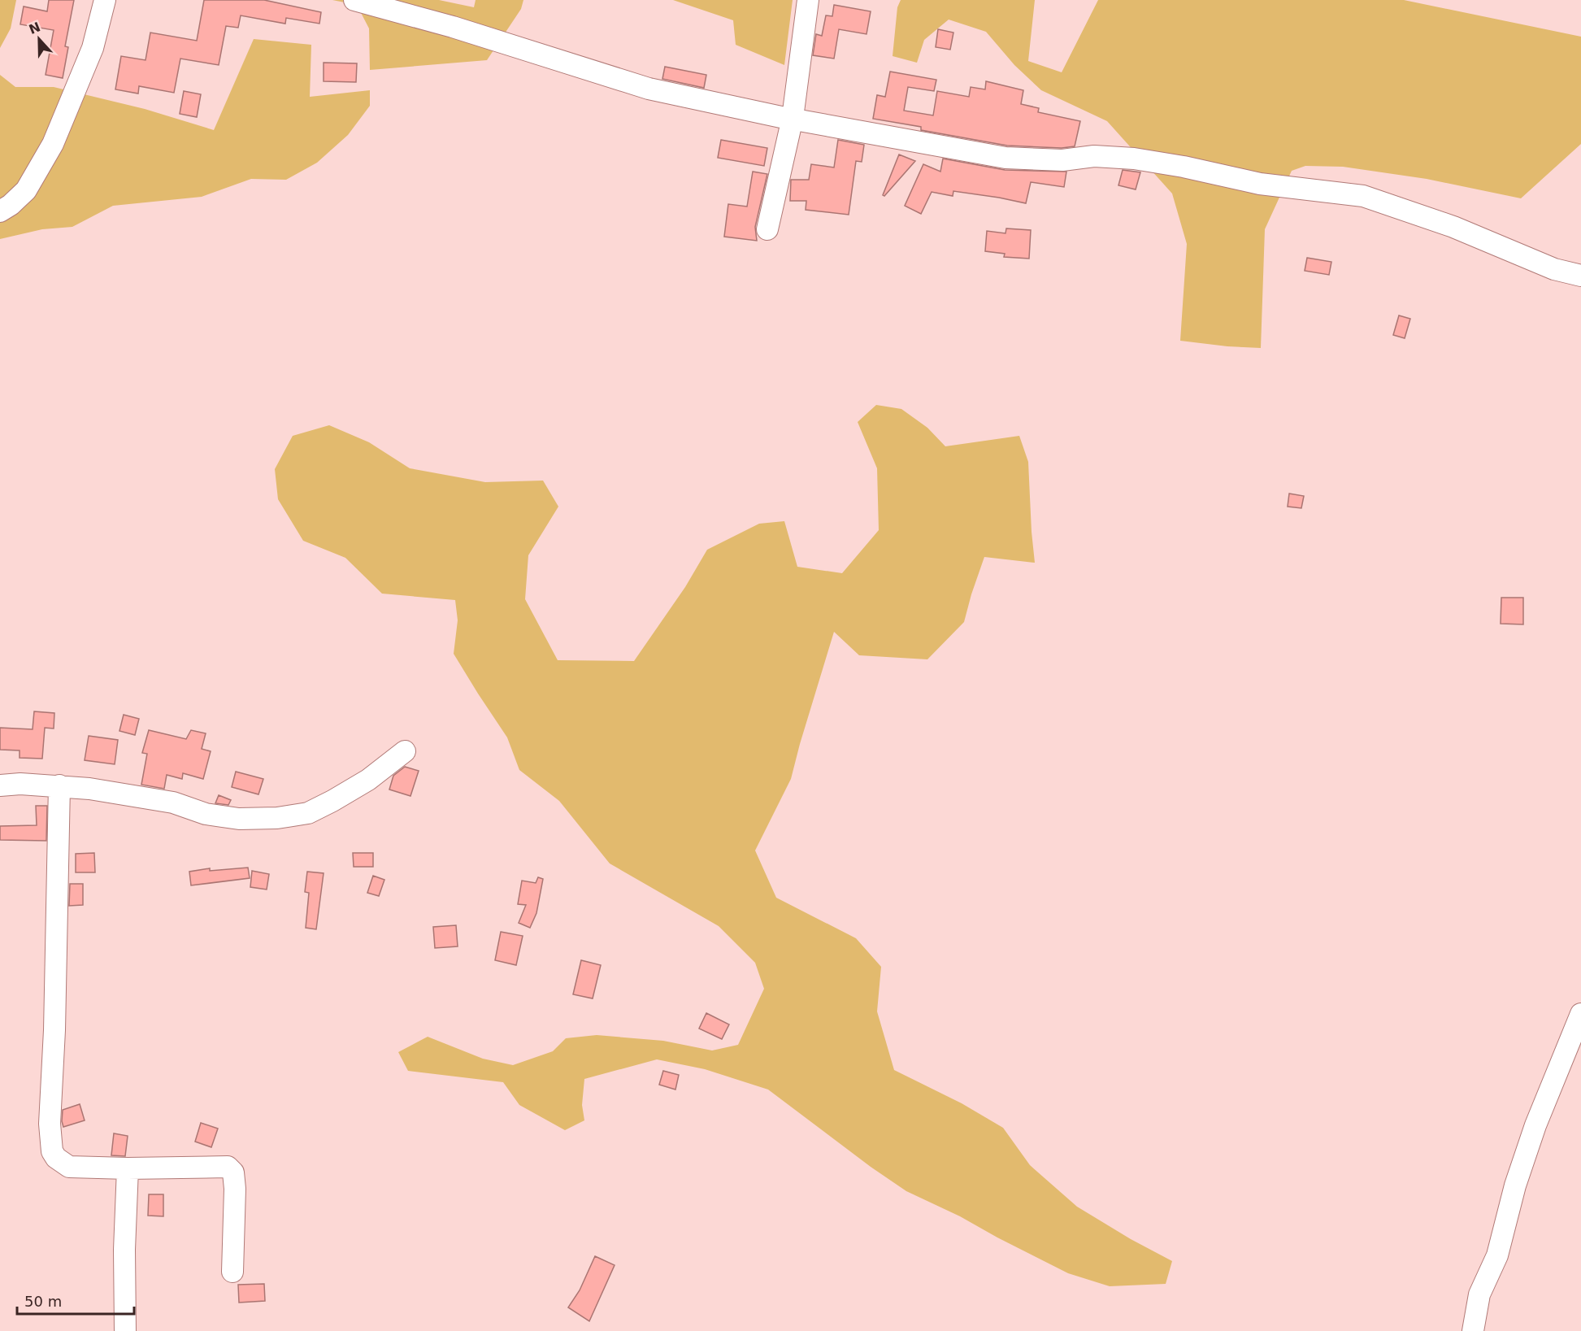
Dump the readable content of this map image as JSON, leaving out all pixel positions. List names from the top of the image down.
{
  "scale_bar": "50 m",
  "north": "top"
}
